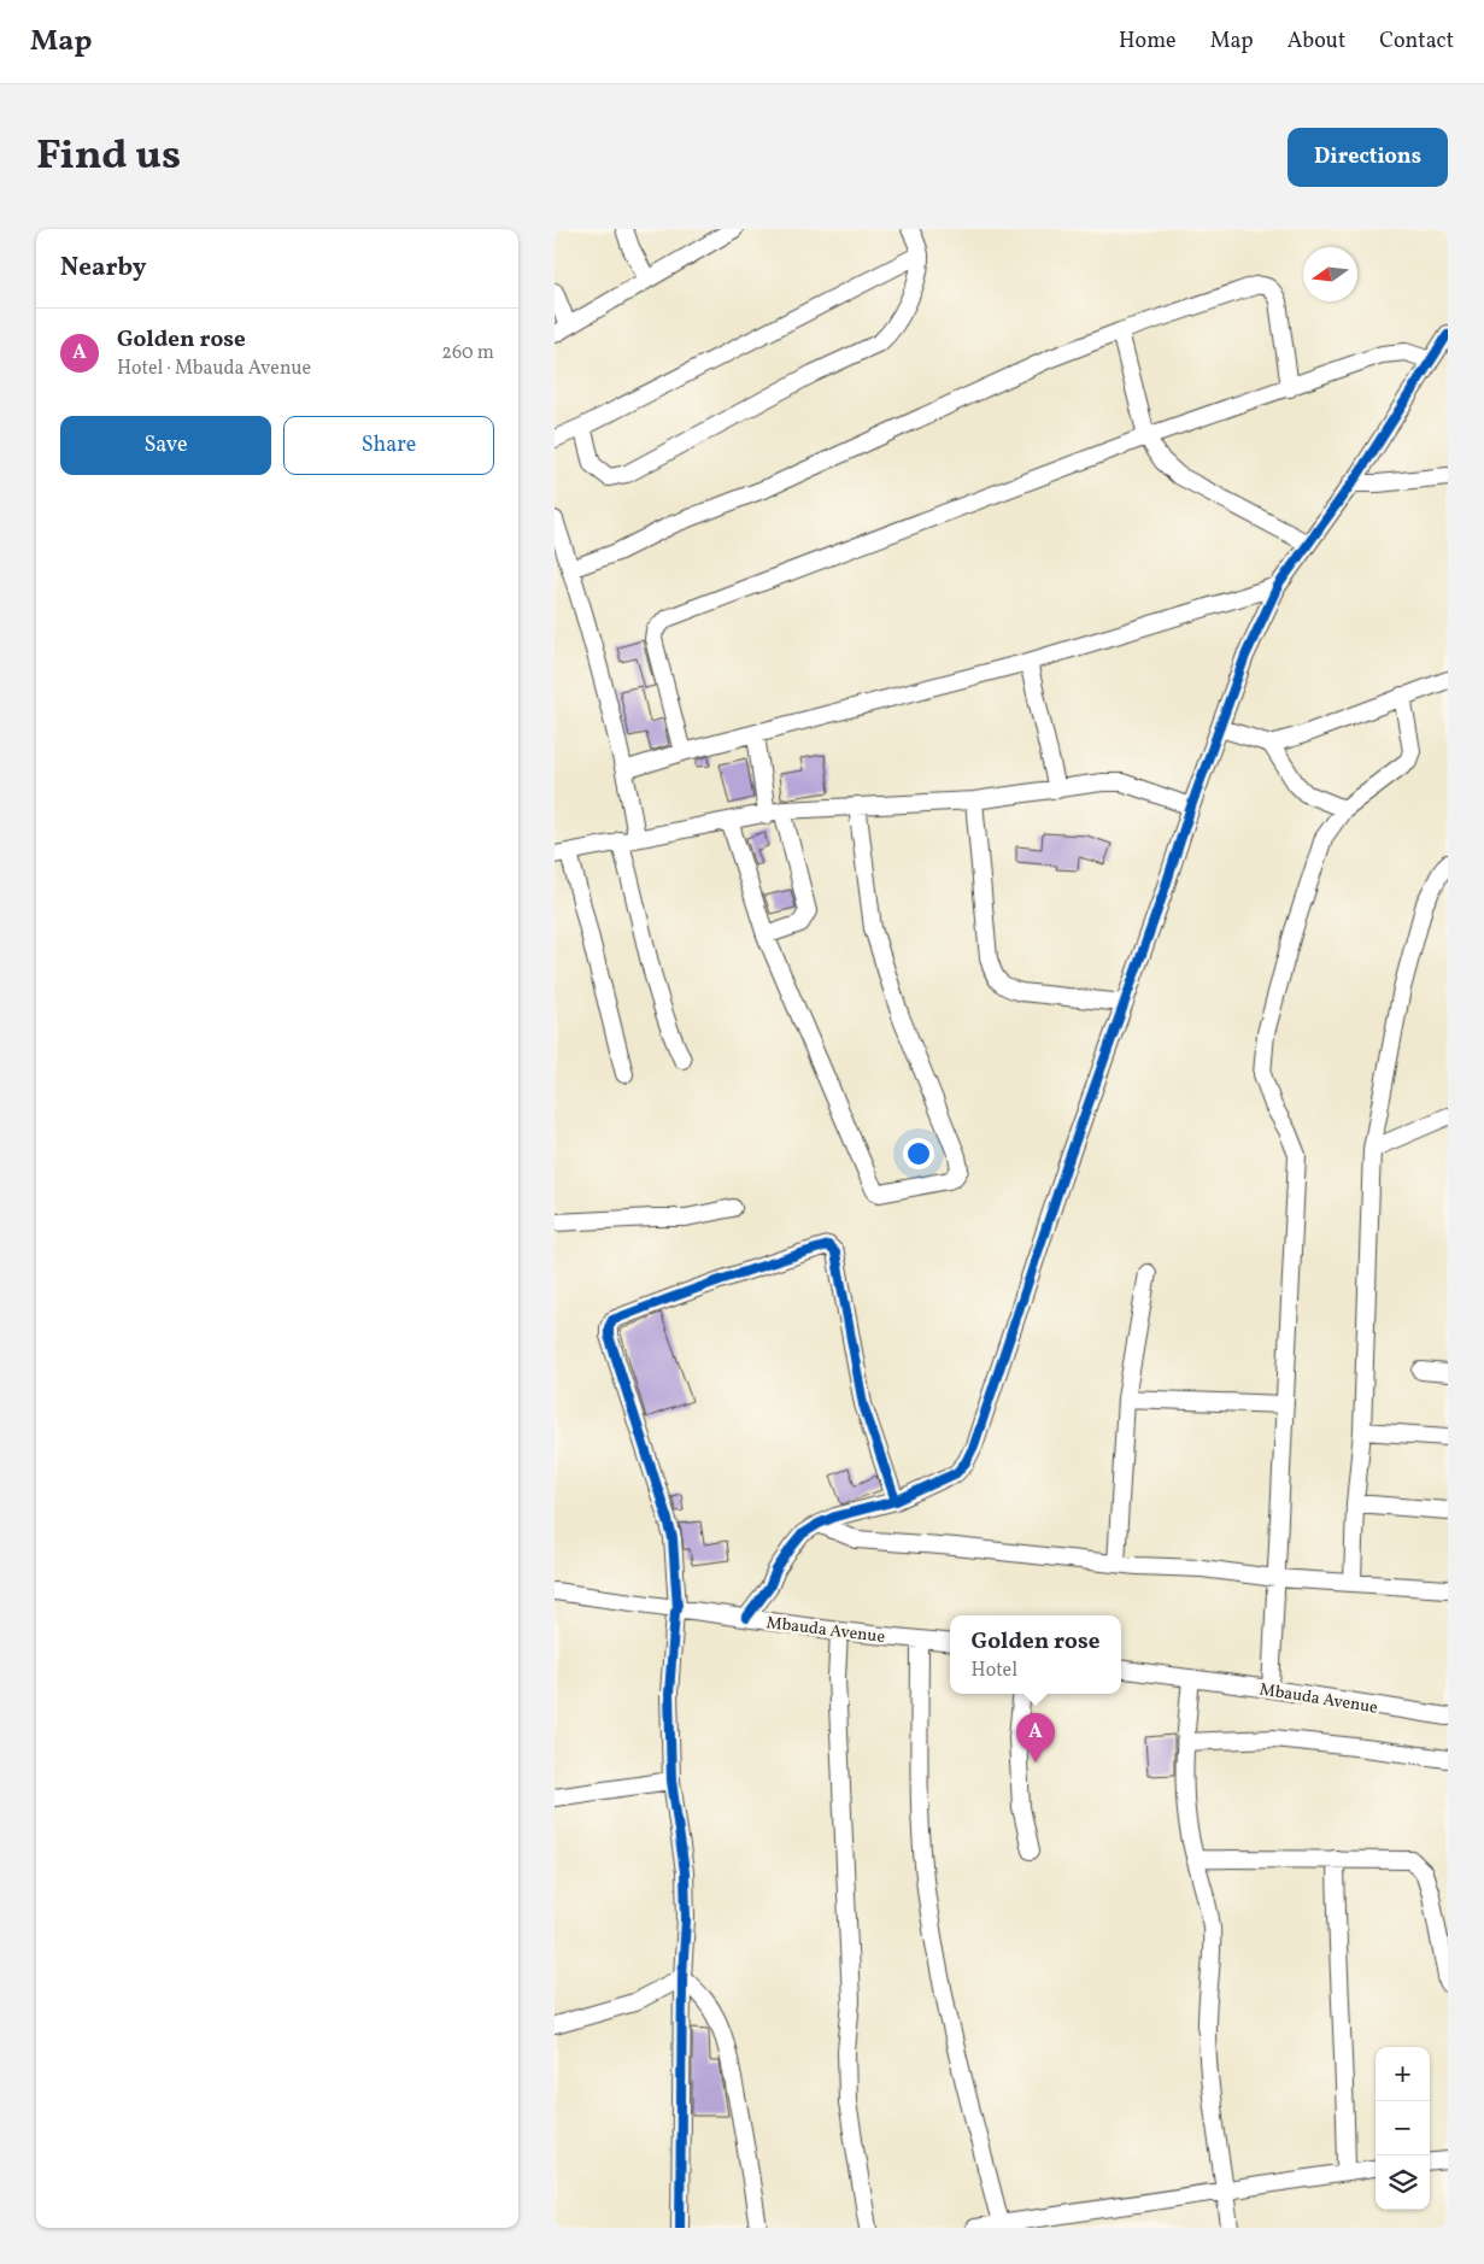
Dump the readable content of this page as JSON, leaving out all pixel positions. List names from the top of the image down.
{
  "streets": {
    "street": ["Mbauda Avenue"]
  },
  "north": "left",
  "page": {
    "header": "Map",
    "nav": [
      "Home",
      "Map",
      "About",
      "Contact"
    ],
    "title": "Find us",
    "buttons": [
      "Directions",
      ["Save", "Share"]
    ],
    "heading": "Nearby",
    "list": [
      {
        "mark": "A",
        "name": "Golden rose",
        "note": "Hotel · Mbauda Avenue",
        "value": "260 m"
      }
    ],
    "popup": ["Golden rose", "Hotel"],
    "pins": "A",
    "map_buttons": ["+", "−"]
  }
}
